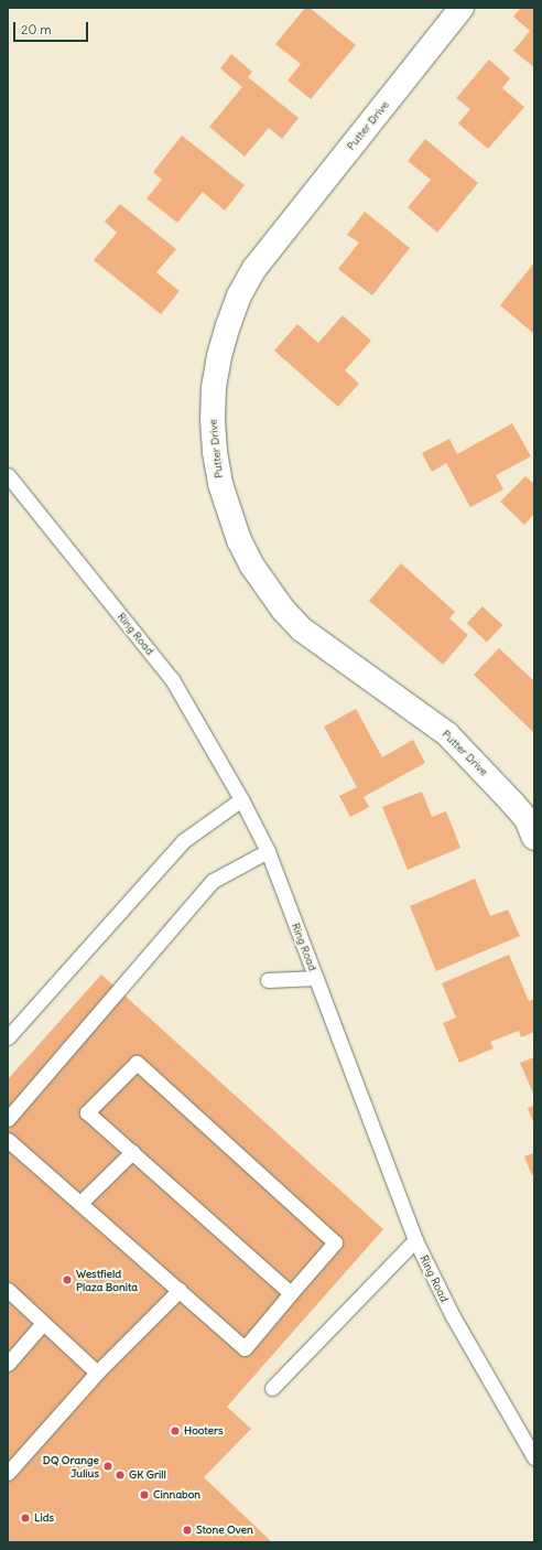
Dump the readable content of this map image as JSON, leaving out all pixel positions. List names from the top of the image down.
{
  "streets": {
    "street": ["Putter Drive"],
    "lane": ["Ring Road"]
  },
  "places": [
    "Westfield Plaza Bonita",
    "Hooters",
    "DQ Orange Julius",
    "GK Grill",
    "Cinnabon",
    "Lids",
    "Stone Oven"
  ],
  "scale_bar": "20 m"
}
